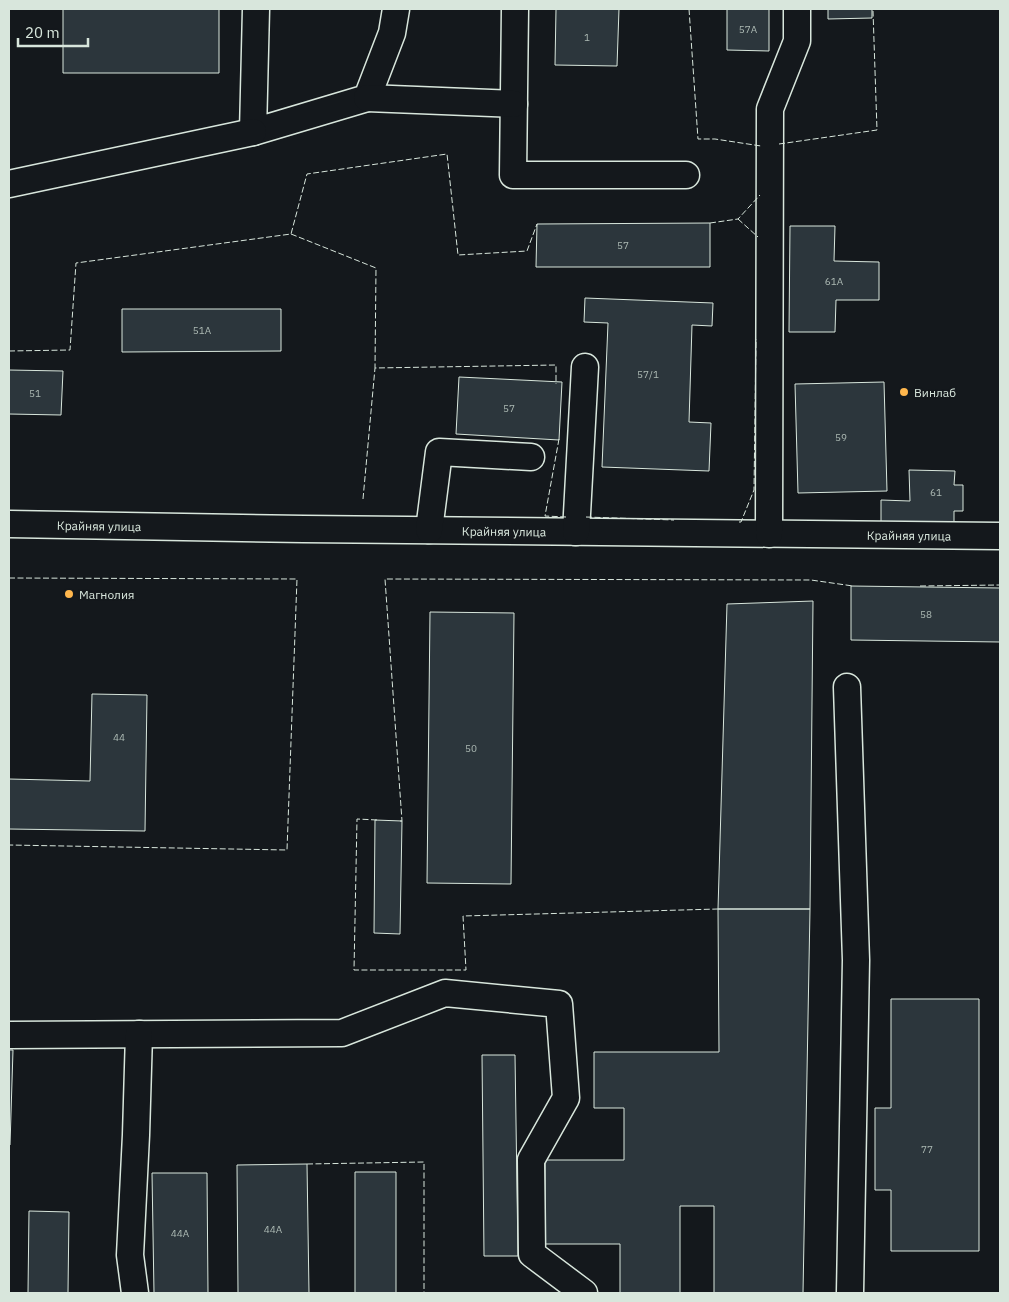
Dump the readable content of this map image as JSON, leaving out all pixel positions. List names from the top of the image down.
{
  "streets": {
    "street": ["Крайняя улица"]
  },
  "places": ["Винлаб", "Магнолия"],
  "house_numbers": [
    "57А",
    "1",
    "57",
    "61А",
    "51А",
    "57/1",
    "51",
    "57",
    "59",
    "61",
    "58",
    "44",
    "50",
    "77",
    "44А",
    "44А"
  ],
  "scale_bar": "20 m"
}
